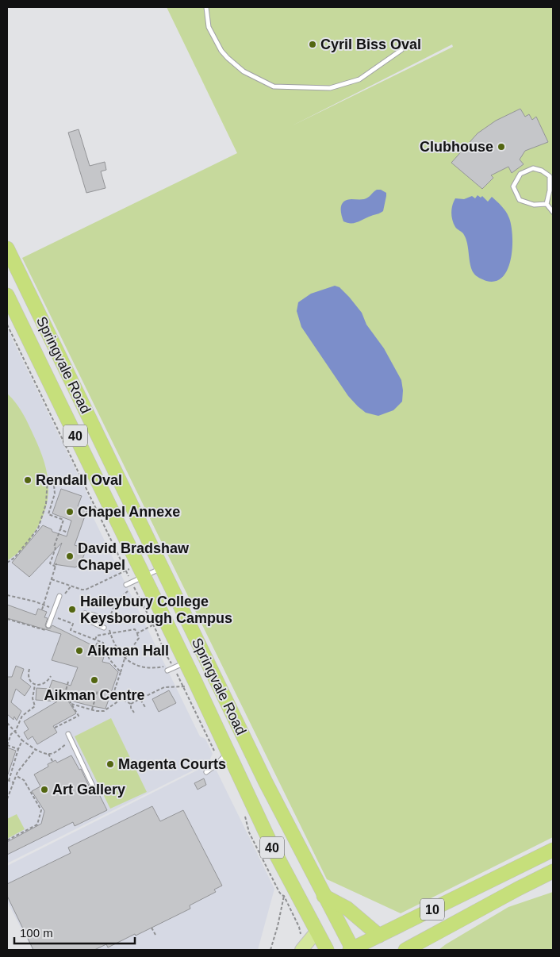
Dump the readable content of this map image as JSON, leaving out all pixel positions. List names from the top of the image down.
{
  "streets": {
    "highway": ["Springvale Road", "40", "10"]
  },
  "crossings": [
    ["Springvale Road", "10"]
  ],
  "places": [
    "Cyril Biss Oval",
    "Clubhouse",
    "Rendall Oval",
    "Chapel Annexe",
    "David Bradshaw Chapel",
    "Haileybury College Keysborough Campus",
    "Aikman Hall",
    "Aikman Centre",
    "Magenta Courts",
    "Art Gallery"
  ],
  "scale_bar": "100 m"
}
